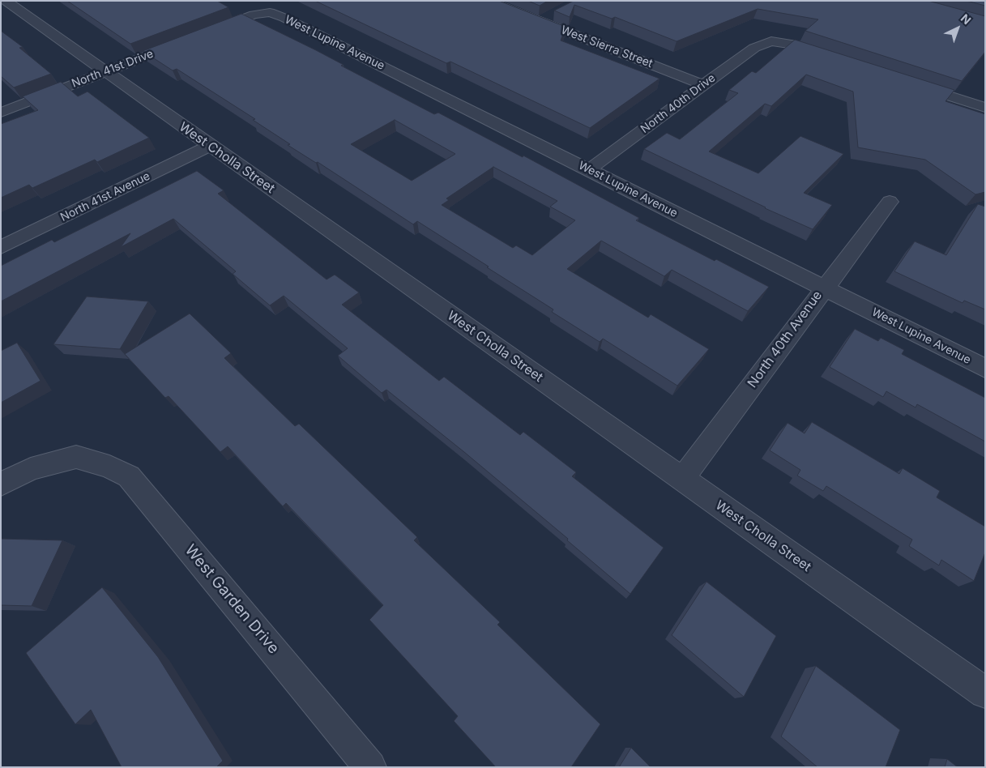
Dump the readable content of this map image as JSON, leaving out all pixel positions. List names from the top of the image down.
{
  "streets": {
    "street": [
      "West Lupine Avenue",
      "West Sierra Street",
      "North 41st Drive",
      "North 40th Drive",
      "West Cholla Street",
      "North 41st Avenue",
      "North 40th Avenue",
      "West Garden Drive"
    ]
  },
  "crossings": [
    ["West Lupine Avenue", "North 40th Drive"],
    ["West Lupine Avenue", "North 40th Avenue"],
    ["West Sierra Street", "North 40th Drive"],
    ["North 41st Drive", "West Cholla Street"],
    ["West Cholla Street", "North 41st Avenue"],
    ["West Cholla Street", "North 40th Avenue"]
  ],
  "north": "top right"
}
